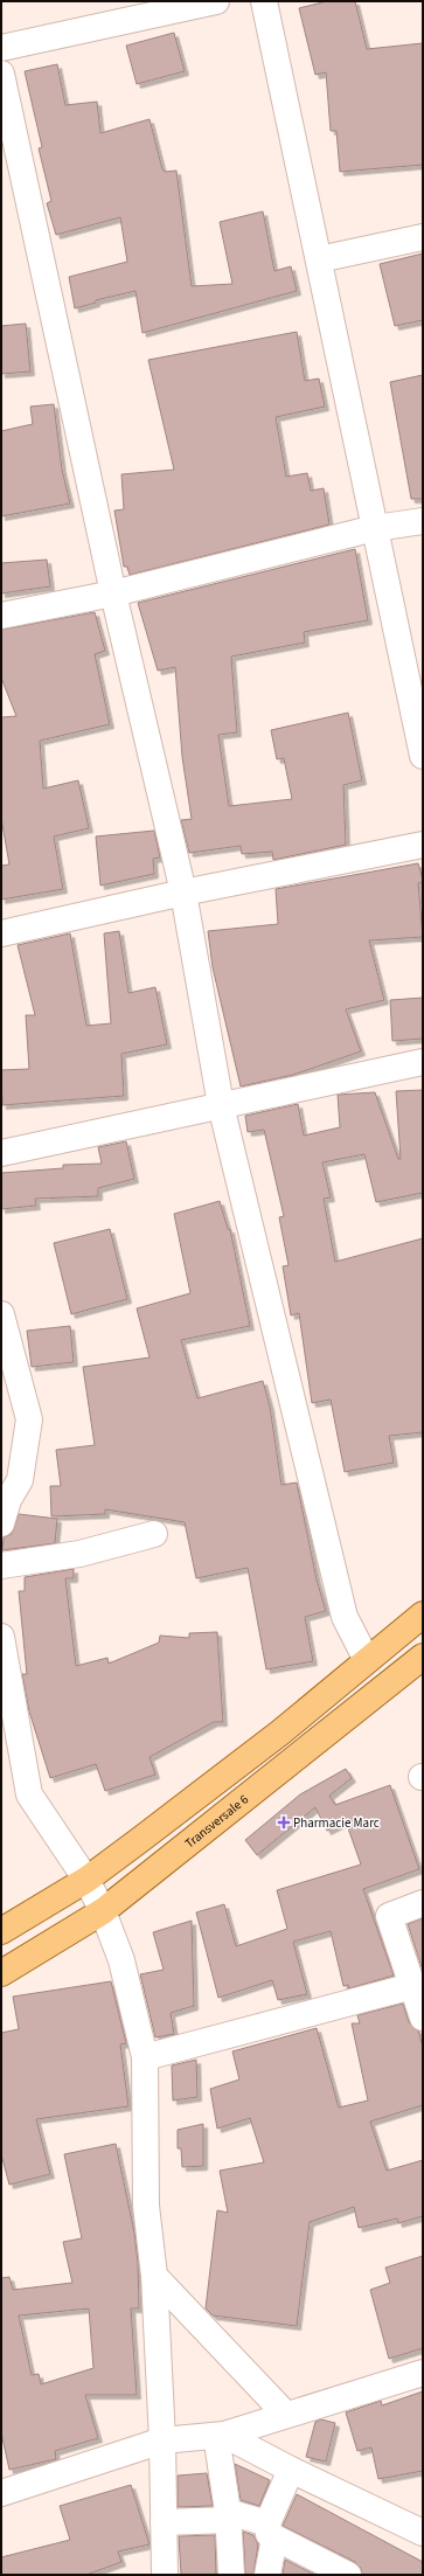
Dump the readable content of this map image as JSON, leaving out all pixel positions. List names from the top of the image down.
{
  "streets": {
    "main road": ["Transversale 6"]
  },
  "places": {
    "health": ["Pharmacie Marc"]
  }
}
